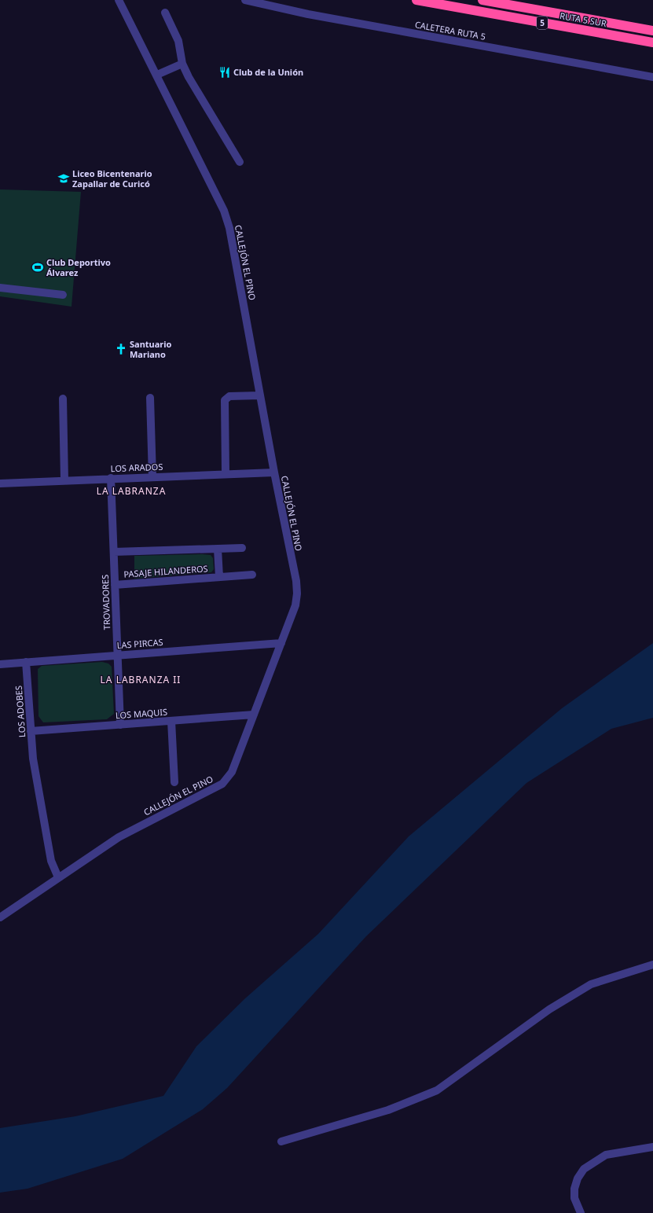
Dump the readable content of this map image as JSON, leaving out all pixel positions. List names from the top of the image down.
{
  "streets": {
    "highway": ["RUTA 5 SUR", "5"],
    "street": [
      "CALETERA RUTA 5",
      "CALLEJÓN EL PINO",
      "LOS ARADOS",
      "PASAJE HILANDEROS",
      "TROVADORES",
      "LAS PIRCAS",
      "LOS ADOBES",
      "LOS MAQUIS"
    ]
  },
  "crossings": [
    ["CALLEJÓN EL PINO", "LOS ARADOS"],
    ["CALLEJÓN EL PINO", "LAS PIRCAS"],
    ["CALLEJÓN EL PINO", "LOS ADOBES"],
    ["CALLEJÓN EL PINO", "LOS MAQUIS"],
    ["LOS ARADOS", "TROVADORES"],
    ["PASAJE HILANDEROS", "TROVADORES"],
    ["TROVADORES", "LAS PIRCAS"],
    ["TROVADORES", "LOS MAQUIS"],
    ["LAS PIRCAS", "LOS ADOBES"],
    ["LOS ADOBES", "LOS MAQUIS"]
  ],
  "districts": ["LA LABRANZA", "LA LABRANZA II"],
  "places": {
    "restaurant": ["Club de la Unión"],
    "school or university": ["Liceo Bicentenario Zapallar de Curicó"],
    "sports": ["Club Deportivo Álvarez"],
    "church": ["Santuario Mariano"]
  }
}
